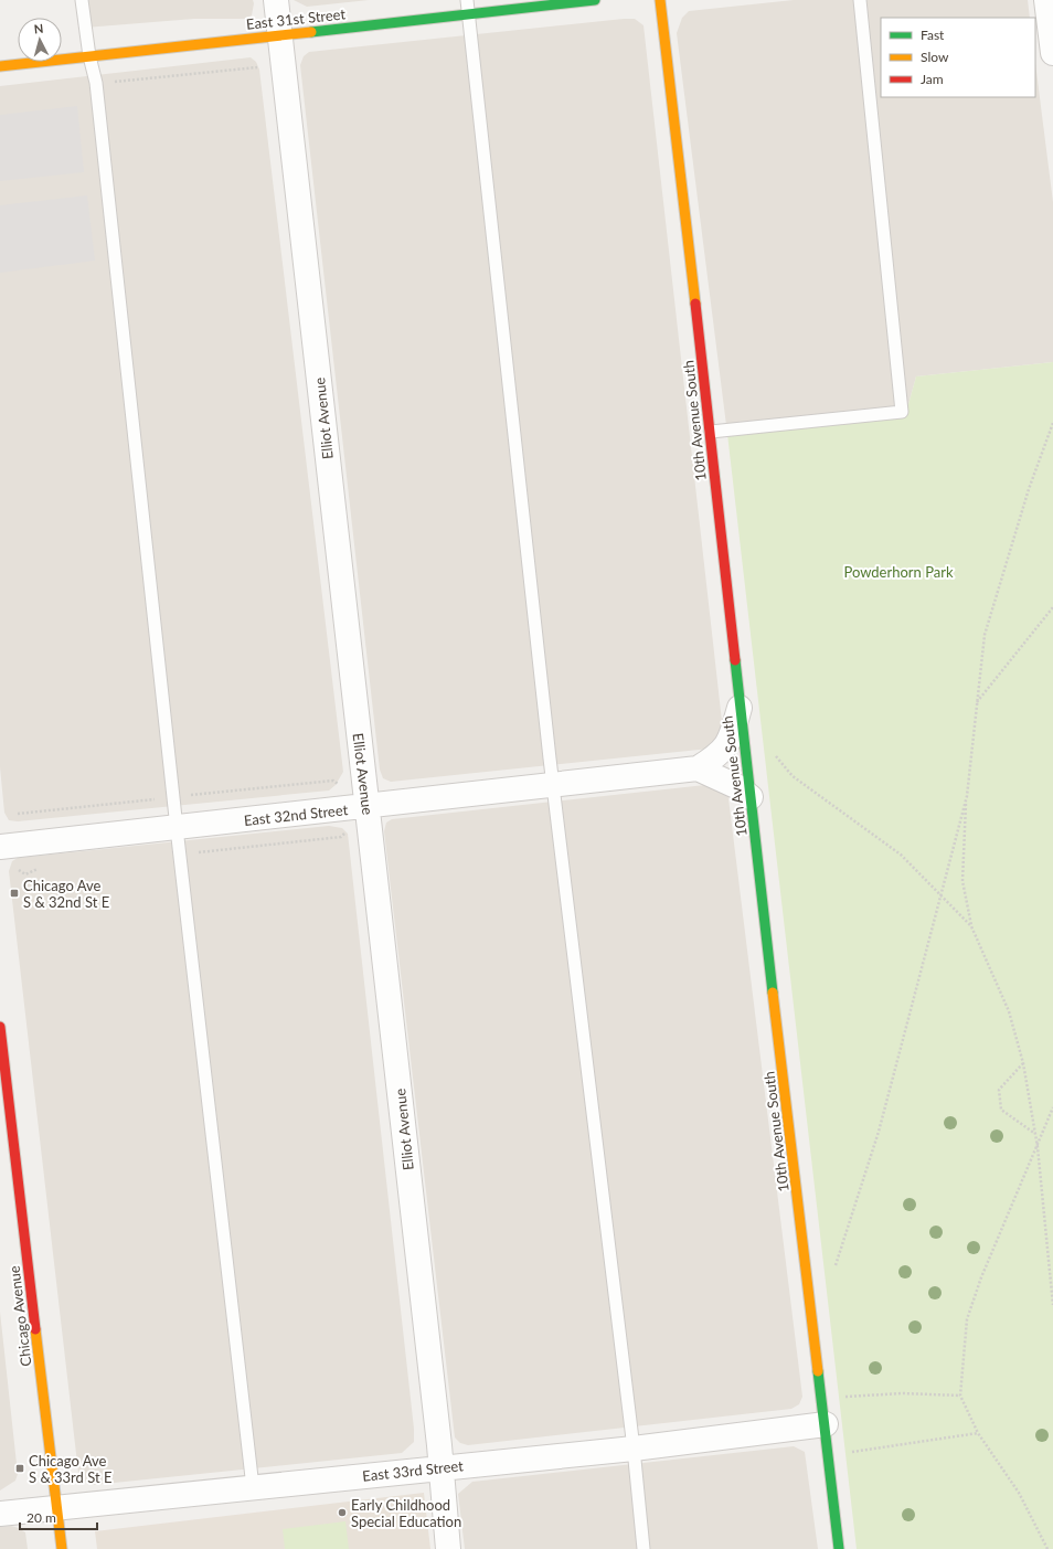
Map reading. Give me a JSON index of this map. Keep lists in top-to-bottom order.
{
  "streets": {
    "street": [
      "East 31st Street",
      "Elliot Avenue",
      "10th Avenue South",
      "East 32nd Street",
      "Chicago Avenue",
      "East 33rd Street"
    ]
  },
  "crossings": [
    ["East 31st Street", "Elliot Avenue"],
    ["Elliot Avenue", "East 32nd Street"],
    ["Elliot Avenue", "East 33rd Street"],
    ["10th Avenue South", "East 32nd Street"],
    ["10th Avenue South", "East 33rd Street"],
    ["Chicago Avenue", "East 33rd Street"]
  ],
  "parks": ["Powderhorn Park"],
  "places": {
    "transit": ["Chicago Ave S & 32nd St E", "Chicago Ave S & 33rd St E"],
    "other": ["Early Childhood Special Education"]
  },
  "legend": ["Fast", "Slow", "Jam"],
  "scale_bar": "20 m",
  "north": "top"
}
